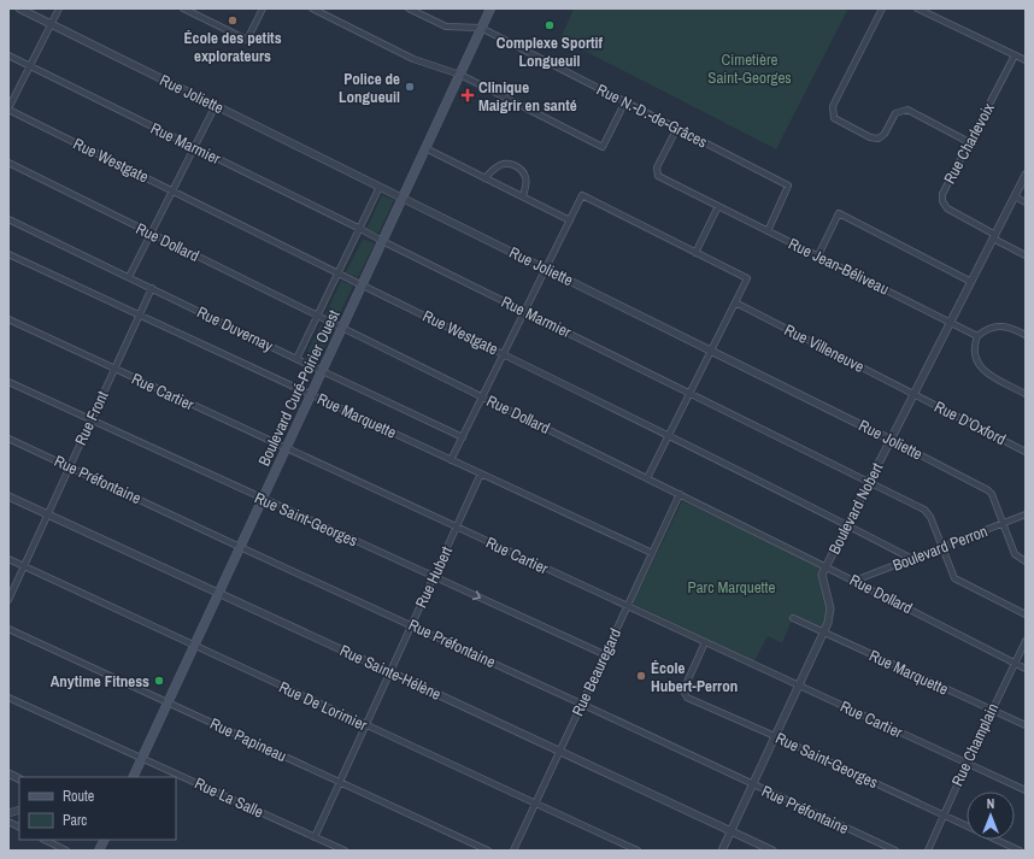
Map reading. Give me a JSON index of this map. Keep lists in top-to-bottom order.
{
  "streets": {
    "main road": ["Boulevard Curé-Poirier Ouest"],
    "street": [
      "Rue Joliette",
      "Rue N.-D.-de-Grâces",
      "Rue Marmier",
      "Rue Charlevoix",
      "Rue Westgate",
      "Rue Dollard",
      "Rue Jean-Béliveau",
      "Rue Duvernay",
      "Rue Villeneuve",
      "Rue Cartier",
      "Rue Marquette",
      "Rue Front",
      "Rue D'Oxford",
      "Rue Préfontaine",
      "Boulevard Nobert",
      "Rue Saint-Georges",
      "Boulevard Perron",
      "Rue Hubert",
      "Rue Sainte-Hélène",
      "Rue Beauregard",
      "Rue De Lorimier",
      "Rue Papineau",
      "Rue Champlain",
      "Rue La Salle"
    ]
  },
  "crossings": [
    ["Rue Joliette", "Boulevard Curé-Poirier Ouest"],
    ["Rue Joliette", "Boulevard Nobert"],
    ["Rue Joliette", "Boulevard Perron"],
    ["Rue N.-D.-de-Grâces", "Rue Jean-Béliveau"],
    ["Rue N.-D.-de-Grâces", "Boulevard Curé-Poirier Ouest"],
    ["Rue Marmier", "Boulevard Curé-Poirier Ouest"],
    ["Rue Marmier", "Boulevard Nobert"],
    ["Rue Marmier", "Boulevard Perron"],
    ["Rue Charlevoix", "Boulevard Nobert"],
    ["Rue Westgate", "Boulevard Curé-Poirier Ouest"],
    ["Rue Westgate", "Boulevard Nobert"],
    ["Rue Westgate", "Boulevard Perron"],
    ["Rue Dollard", "Boulevard Curé-Poirier Ouest"],
    ["Rue Dollard", "Boulevard Nobert"],
    ["Rue Dollard", "Boulevard Perron"],
    ["Rue Dollard", "Rue Beauregard"],
    ["Rue Dollard", "Rue Champlain"],
    ["Rue Jean-Béliveau", "Boulevard Nobert"],
    ["Rue Duvernay", "Boulevard Curé-Poirier Ouest"],
    ["Rue Duvernay", "Rue Front"],
    ["Rue Villeneuve", "Rue D'Oxford"],
    ["Rue Villeneuve", "Boulevard Nobert"],
    ["Boulevard Curé-Poirier Ouest", "Rue Cartier"],
    ["Boulevard Curé-Poirier Ouest", "Rue Marquette"],
    ["Boulevard Curé-Poirier Ouest", "Rue Préfontaine"],
    ["Boulevard Curé-Poirier Ouest", "Rue Saint-Georges"],
    ["Boulevard Curé-Poirier Ouest", "Rue Sainte-Hélène"],
    ["Boulevard Curé-Poirier Ouest", "Rue De Lorimier"],
    ["Boulevard Curé-Poirier Ouest", "Rue Papineau"],
    ["Boulevard Curé-Poirier Ouest", "Rue La Salle"],
    ["Rue Cartier", "Rue Front"],
    ["Rue Cartier", "Boulevard Nobert"],
    ["Rue Cartier", "Rue Saint-Georges"],
    ["Rue Cartier", "Rue Hubert"],
    ["Rue Cartier", "Rue Beauregard"],
    ["Rue Cartier", "Rue Champlain"],
    ["Rue Marquette", "Rue Front"],
    ["Rue Marquette", "Boulevard Nobert"],
    ["Rue Marquette", "Rue Hubert"],
    ["Rue Marquette", "Rue Beauregard"],
    ["Rue Marquette", "Rue Champlain"],
    ["Rue Front", "Rue Préfontaine"],
    ["Rue Front", "Rue Saint-Georges"],
    ["Rue Front", "Rue Sainte-Hélène"],
    ["Rue Front", "Rue De Lorimier"],
    ["Rue D'Oxford", "Boulevard Nobert"],
    ["Rue Préfontaine", "Boulevard Nobert"],
    ["Rue Préfontaine", "Rue Hubert"],
    ["Rue Préfontaine", "Rue Beauregard"],
    ["Boulevard Nobert", "Rue Saint-Georges"],
    ["Boulevard Nobert", "Rue Sainte-Hélène"],
    ["Rue Saint-Georges", "Rue Hubert"],
    ["Rue Saint-Georges", "Rue Beauregard"],
    ["Rue Saint-Georges", "Rue Champlain"],
    ["Rue Hubert", "Rue Sainte-Hélène"],
    ["Rue Hubert", "Rue De Lorimier"],
    ["Rue Hubert", "Rue Papineau"],
    ["Rue Hubert", "Rue La Salle"],
    ["Rue Sainte-Hélène", "Rue Beauregard"],
    ["Rue Beauregard", "Rue De Lorimier"]
  ],
  "parks": ["Cimetière Saint-Georges", "Parc Marquette"],
  "places": {
    "other": [
      "École des petits explorateurs",
      "Complexe Sportif Longueuil",
      "Police de Longueuil",
      "École Hubert-Perron",
      "Anytime Fitness"
    ],
    "health": ["Clinique Maigrir en santé"]
  },
  "legend": ["Route", "Parc"],
  "north": "top"
}
